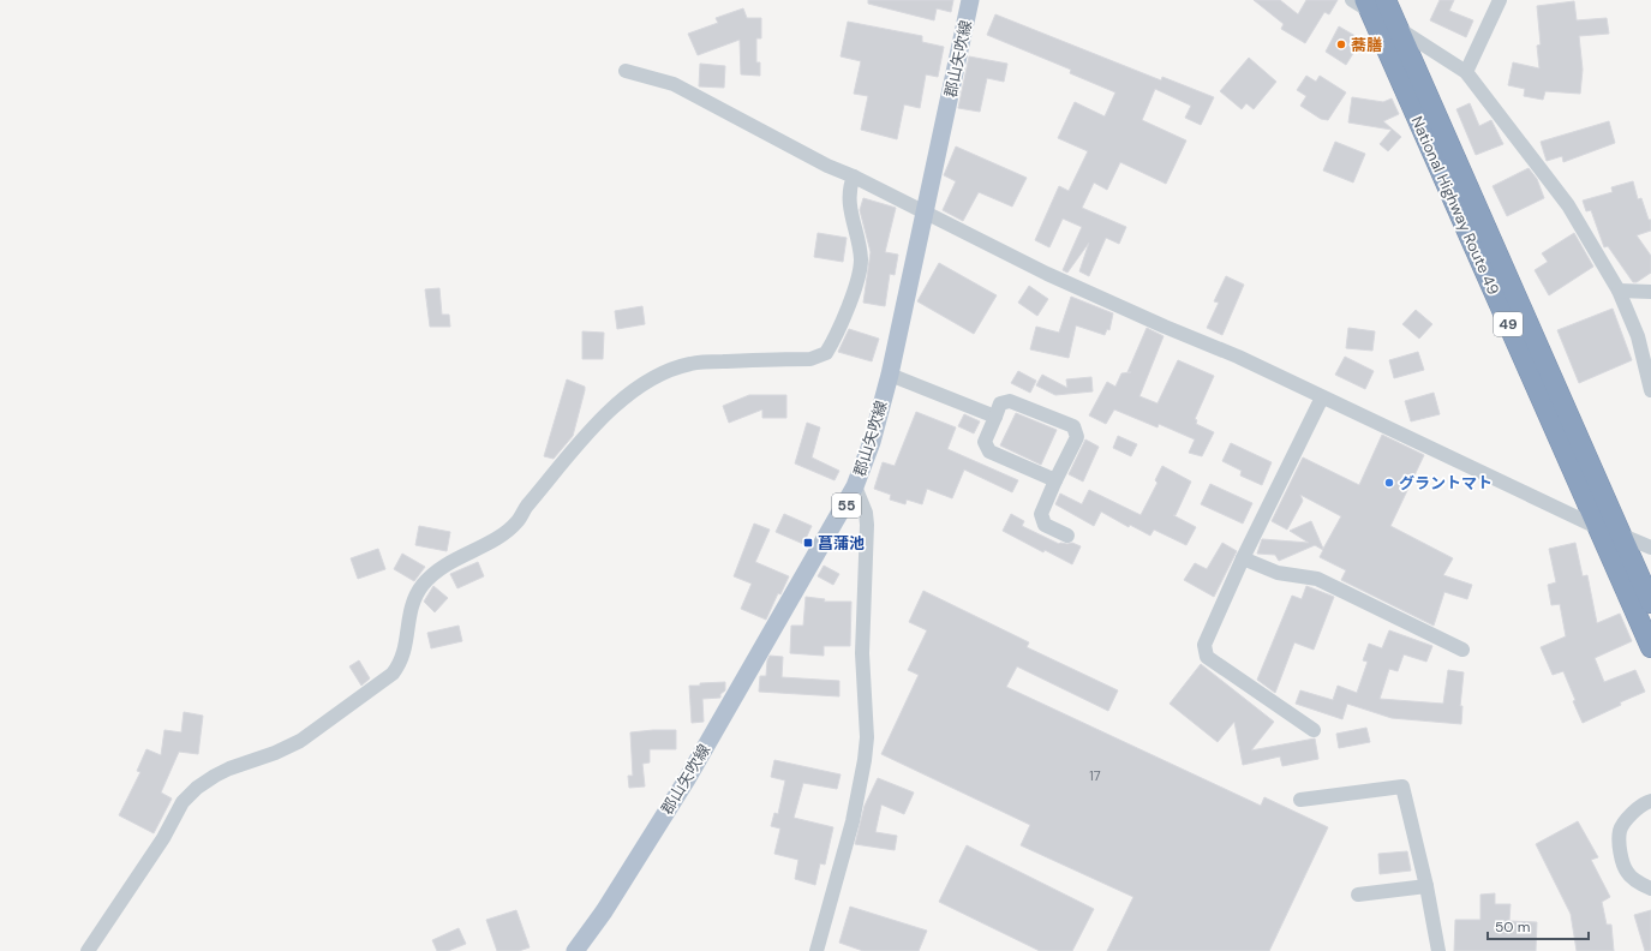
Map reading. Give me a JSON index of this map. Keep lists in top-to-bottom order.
{
  "streets": {
    "highway": ["National Highway Route 49", "49"],
    "main road": ["郡山矢吹線", "55"]
  },
  "places": {
    "other": ["蕎膳", "グラントマト"],
    "transit": ["菖蒲池"]
  },
  "house_numbers": ["17"],
  "scale_bar": "50 m"
}
